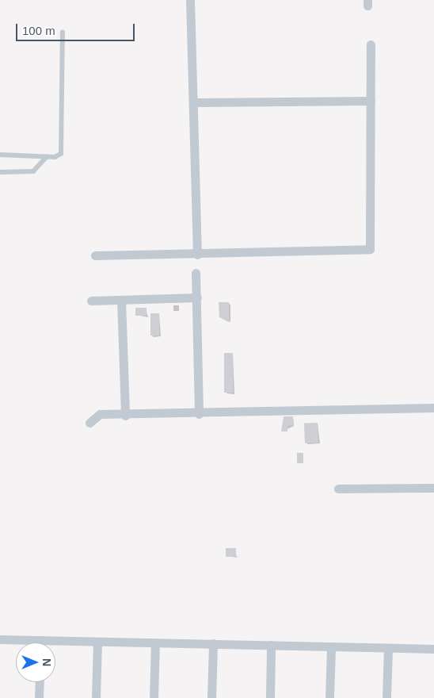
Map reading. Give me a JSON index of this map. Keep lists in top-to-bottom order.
{
  "scale_bar": "100 m",
  "north": "right"
}
